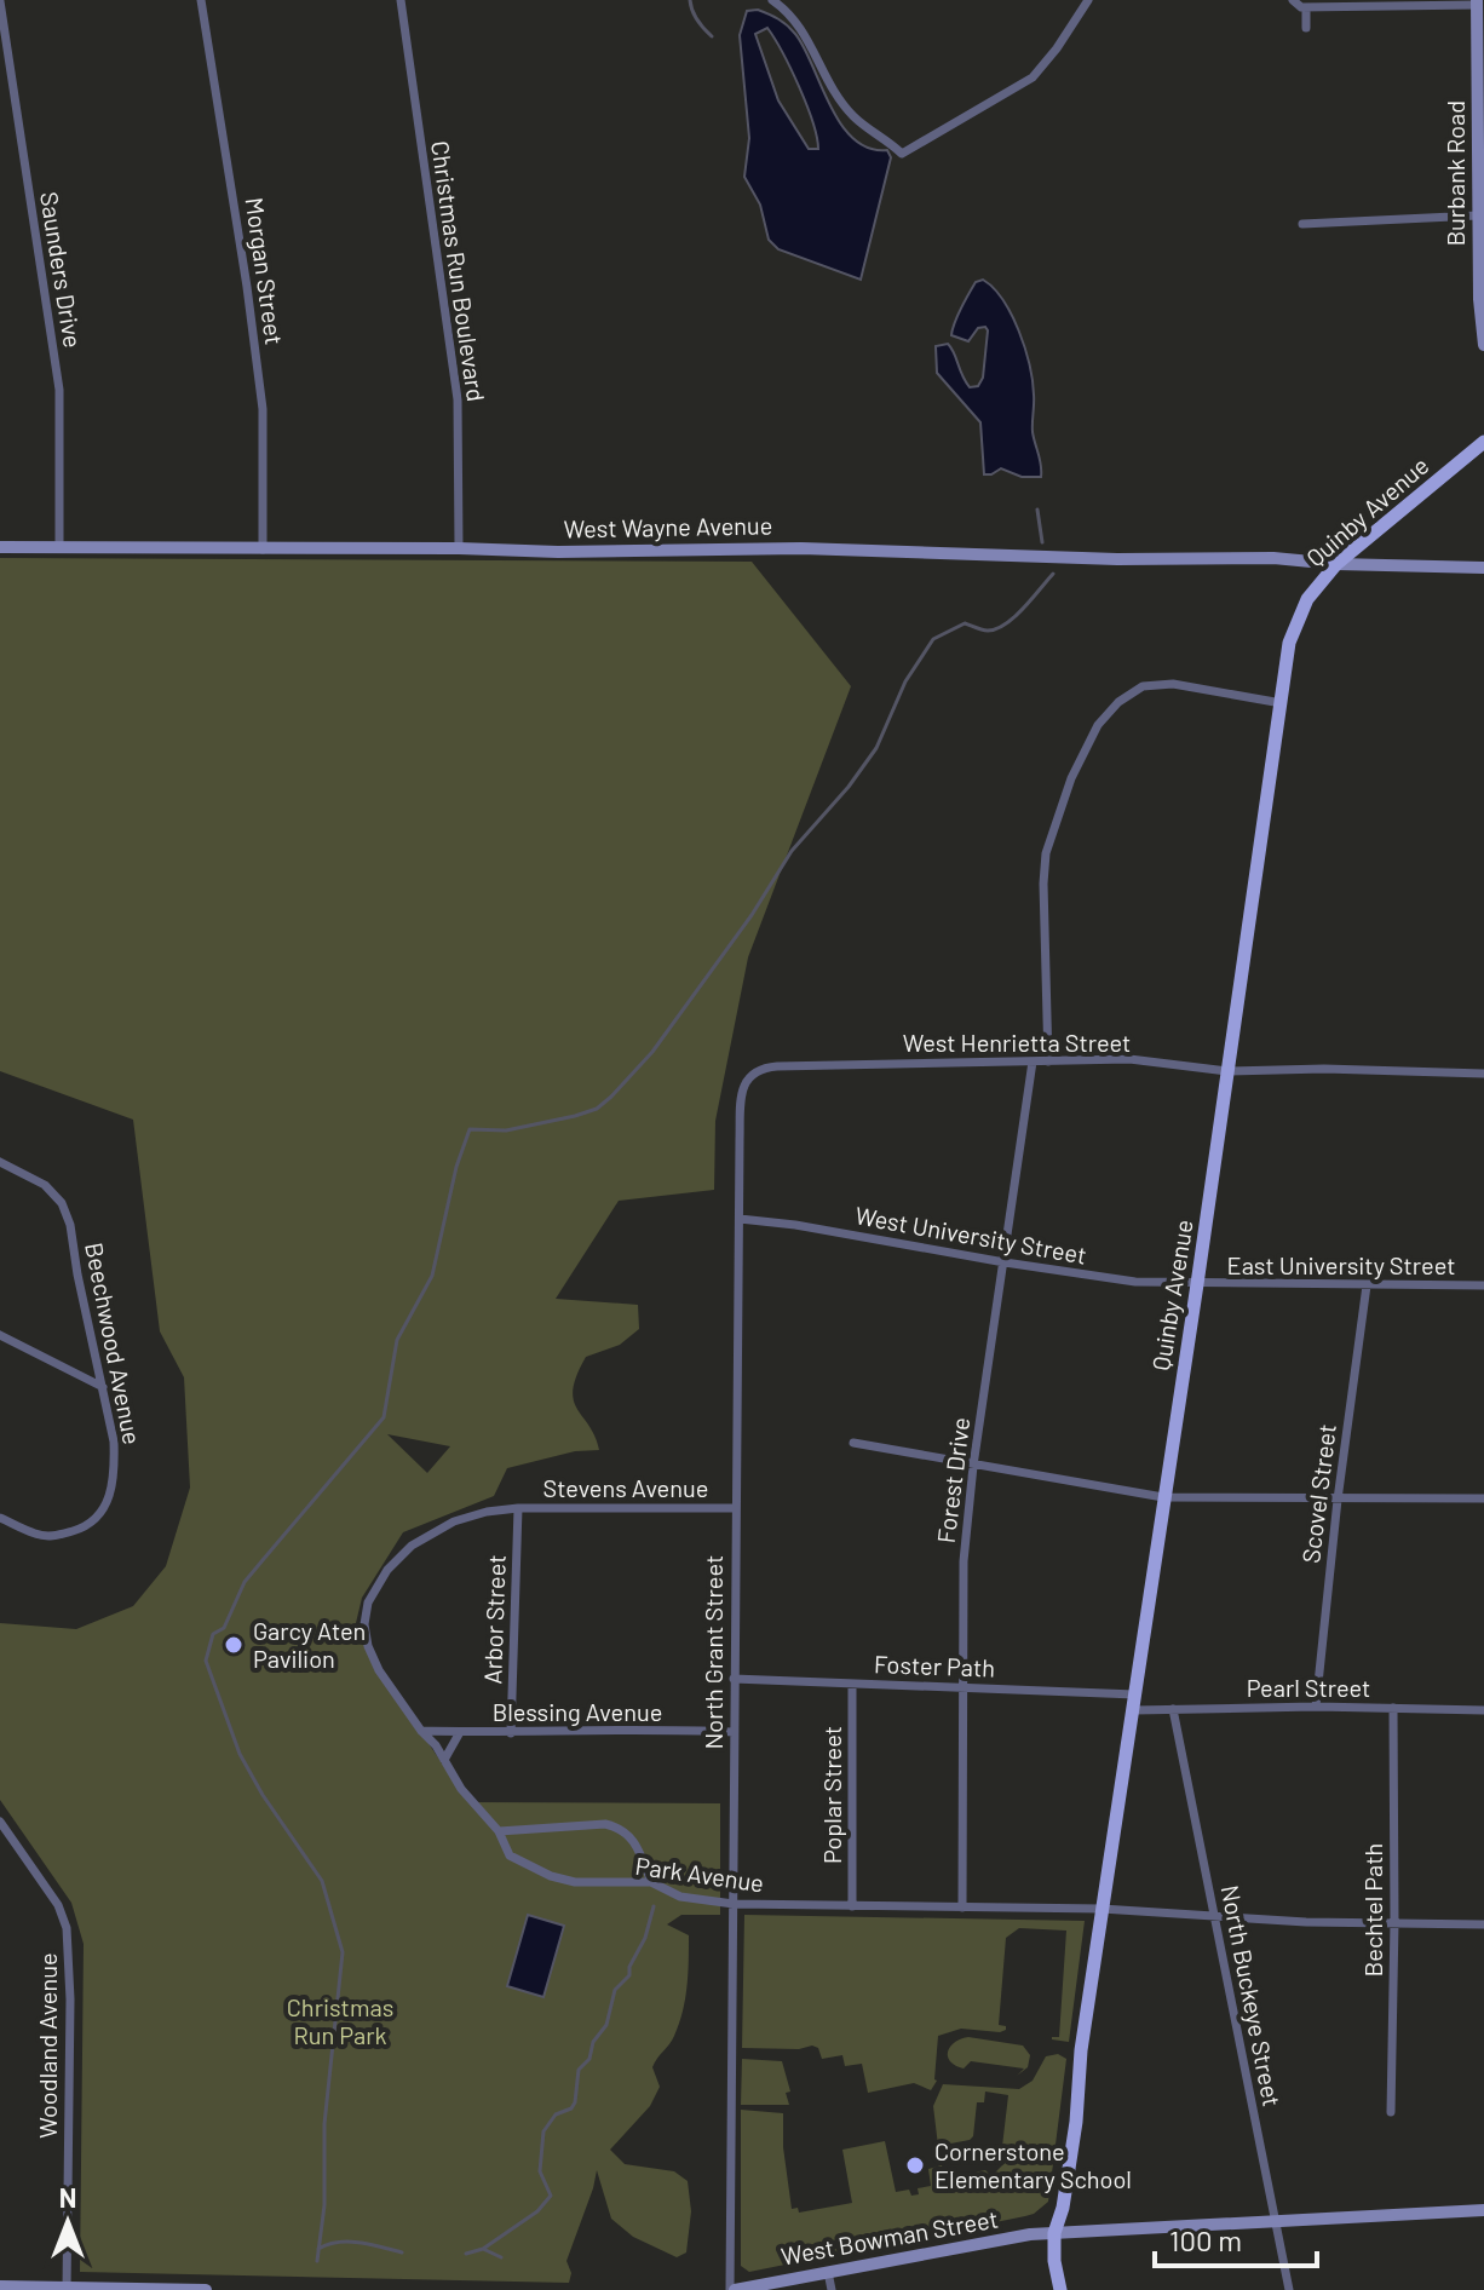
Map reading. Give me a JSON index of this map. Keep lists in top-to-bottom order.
{
  "streets": {
    "main road": ["Quinby Avenue"],
    "street": [
      "Burbank Road",
      "Saunders Drive",
      "Morgan Street",
      "Christmas Run Boulevard",
      "West Wayne Avenue",
      "West Henrietta Street",
      "West University Street",
      "East University Street",
      "Beechwood Avenue",
      "Forest Drive",
      "Stevens Avenue",
      "Scovel Street",
      "Arbor Street",
      "North Grant Street",
      "Foster Path",
      "Pearl Street",
      "Blessing Avenue",
      "Poplar Street",
      "Park Avenue",
      "Bechtel Path",
      "North Buckeye Street",
      "Woodland Avenue",
      "West Bowman Street"
    ]
  },
  "crossings": [
    ["Saunders Drive", "West Wayne Avenue"],
    ["Morgan Street", "West Wayne Avenue"],
    ["Christmas Run Boulevard", "West Wayne Avenue"],
    ["Quinby Avenue", "West Wayne Avenue"],
    ["Quinby Avenue", "West Henrietta Street"],
    ["Quinby Avenue", "West University Street"],
    ["Quinby Avenue", "East University Street"],
    ["Quinby Avenue", "Foster Path"],
    ["Quinby Avenue", "Pearl Street"],
    ["Quinby Avenue", "Park Avenue"],
    ["Quinby Avenue", "West Bowman Street"],
    ["West Henrietta Street", "Forest Drive"],
    ["West Henrietta Street", "North Grant Street"],
    ["West University Street", "East University Street"],
    ["West University Street", "Forest Drive"],
    ["West University Street", "North Grant Street"],
    ["East University Street", "Scovel Street"],
    ["Forest Drive", "Foster Path"],
    ["Forest Drive", "Park Avenue"],
    ["Stevens Avenue", "Arbor Street"],
    ["Stevens Avenue", "North Grant Street"],
    ["Stevens Avenue", "Blessing Avenue"],
    ["Stevens Avenue", "Park Avenue"],
    ["Scovel Street", "Pearl Street"],
    ["Arbor Street", "Blessing Avenue"],
    ["North Grant Street", "Foster Path"],
    ["North Grant Street", "Blessing Avenue"],
    ["North Grant Street", "Park Avenue"],
    ["North Grant Street", "West Bowman Street"],
    ["Foster Path", "Pearl Street"],
    ["Foster Path", "Poplar Street"],
    ["Pearl Street", "Bechtel Path"],
    ["Pearl Street", "North Buckeye Street"],
    ["Blessing Avenue", "Park Avenue"],
    ["Poplar Street", "Park Avenue"],
    ["Park Avenue", "Bechtel Path"],
    ["Park Avenue", "North Buckeye Street"],
    ["North Buckeye Street", "West Bowman Street"]
  ],
  "parks": ["Christmas Run Park"],
  "places": ["Garcy Aten Pavilion", "Cornerstone Elementary School"],
  "scale_bar": "100 m",
  "north": "top"
}
